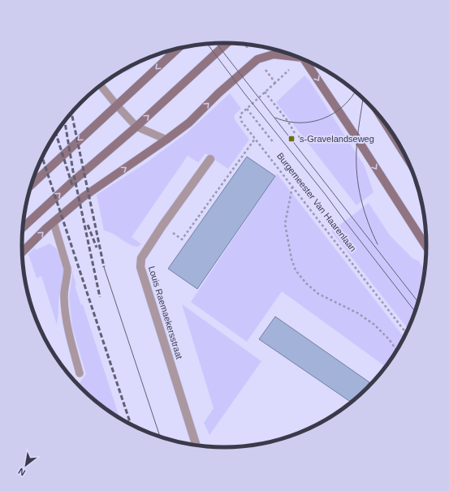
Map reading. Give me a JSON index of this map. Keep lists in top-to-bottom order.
{
  "streets": {
    "street": ["Louis Raemaekersstraat"],
    "path": ["Burgemeester Van Haarenlaan"]
  },
  "places": {
    "transit": ["'s-Gravelandseweg"]
  },
  "north": "bottom left"
}
